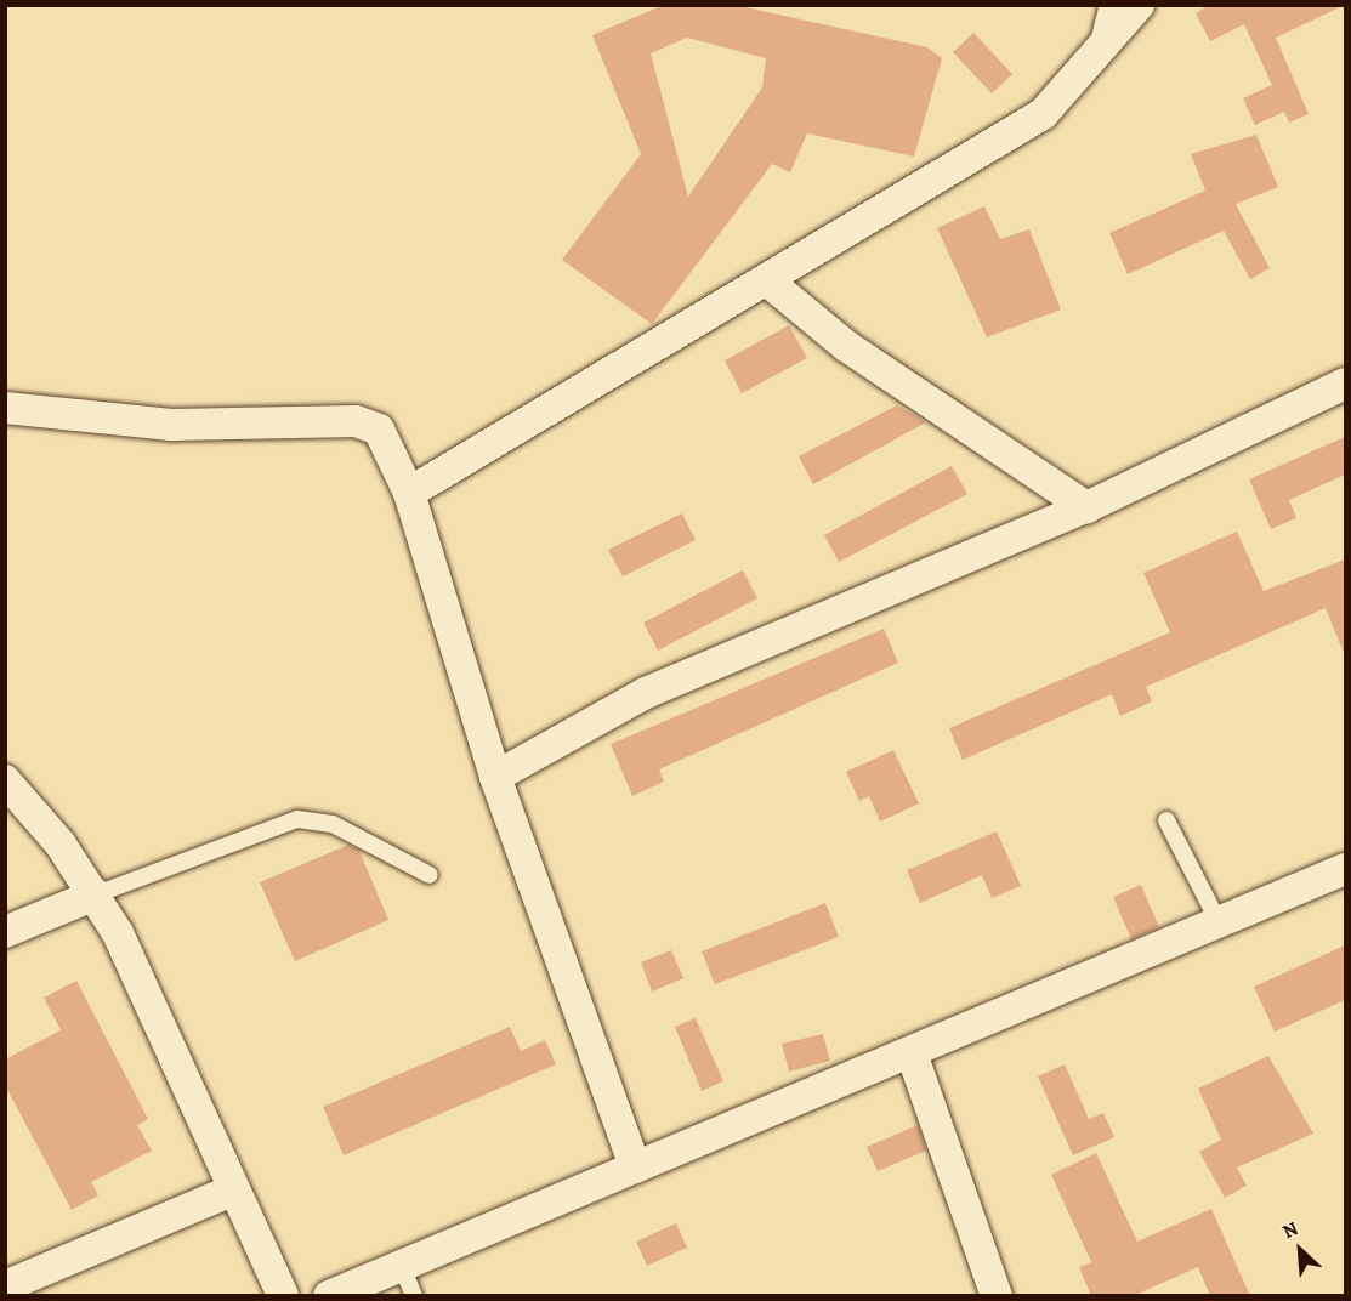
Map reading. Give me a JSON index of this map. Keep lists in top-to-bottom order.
{
  "north": "top left"
}
